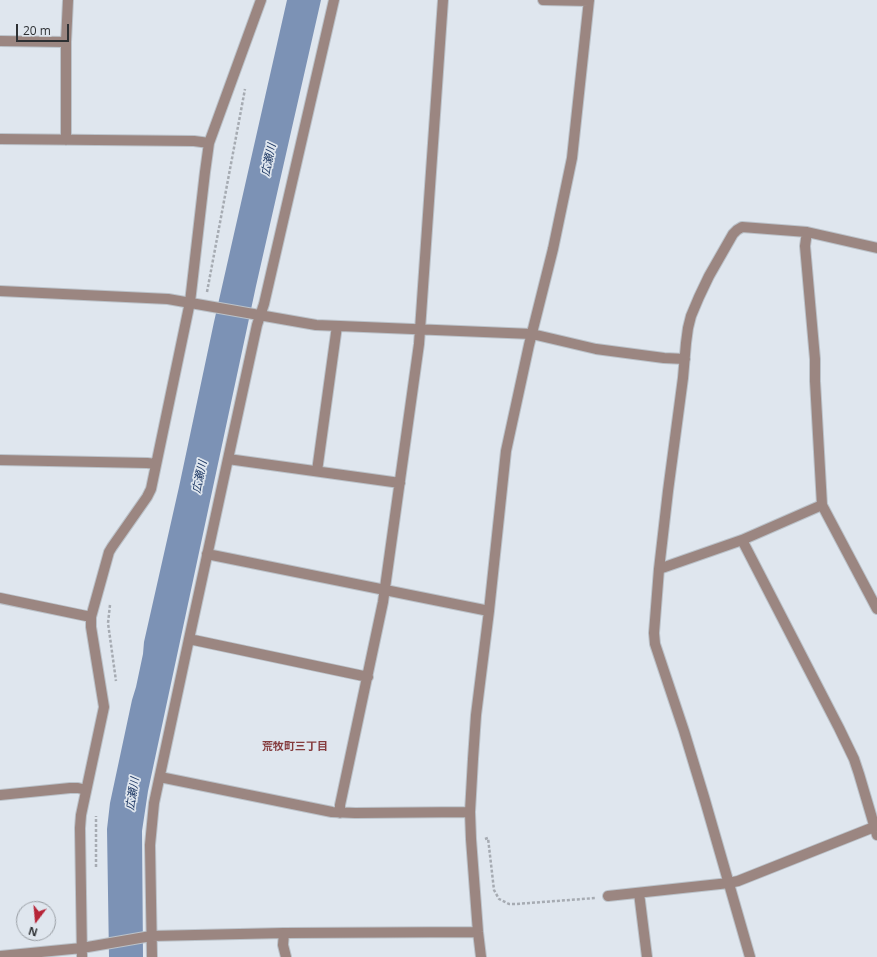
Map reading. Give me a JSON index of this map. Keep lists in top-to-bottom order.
{
  "districts": ["荒牧町三丁目"],
  "water": ["広瀬川"],
  "scale_bar": "20 m",
  "north": "bottom"
}
